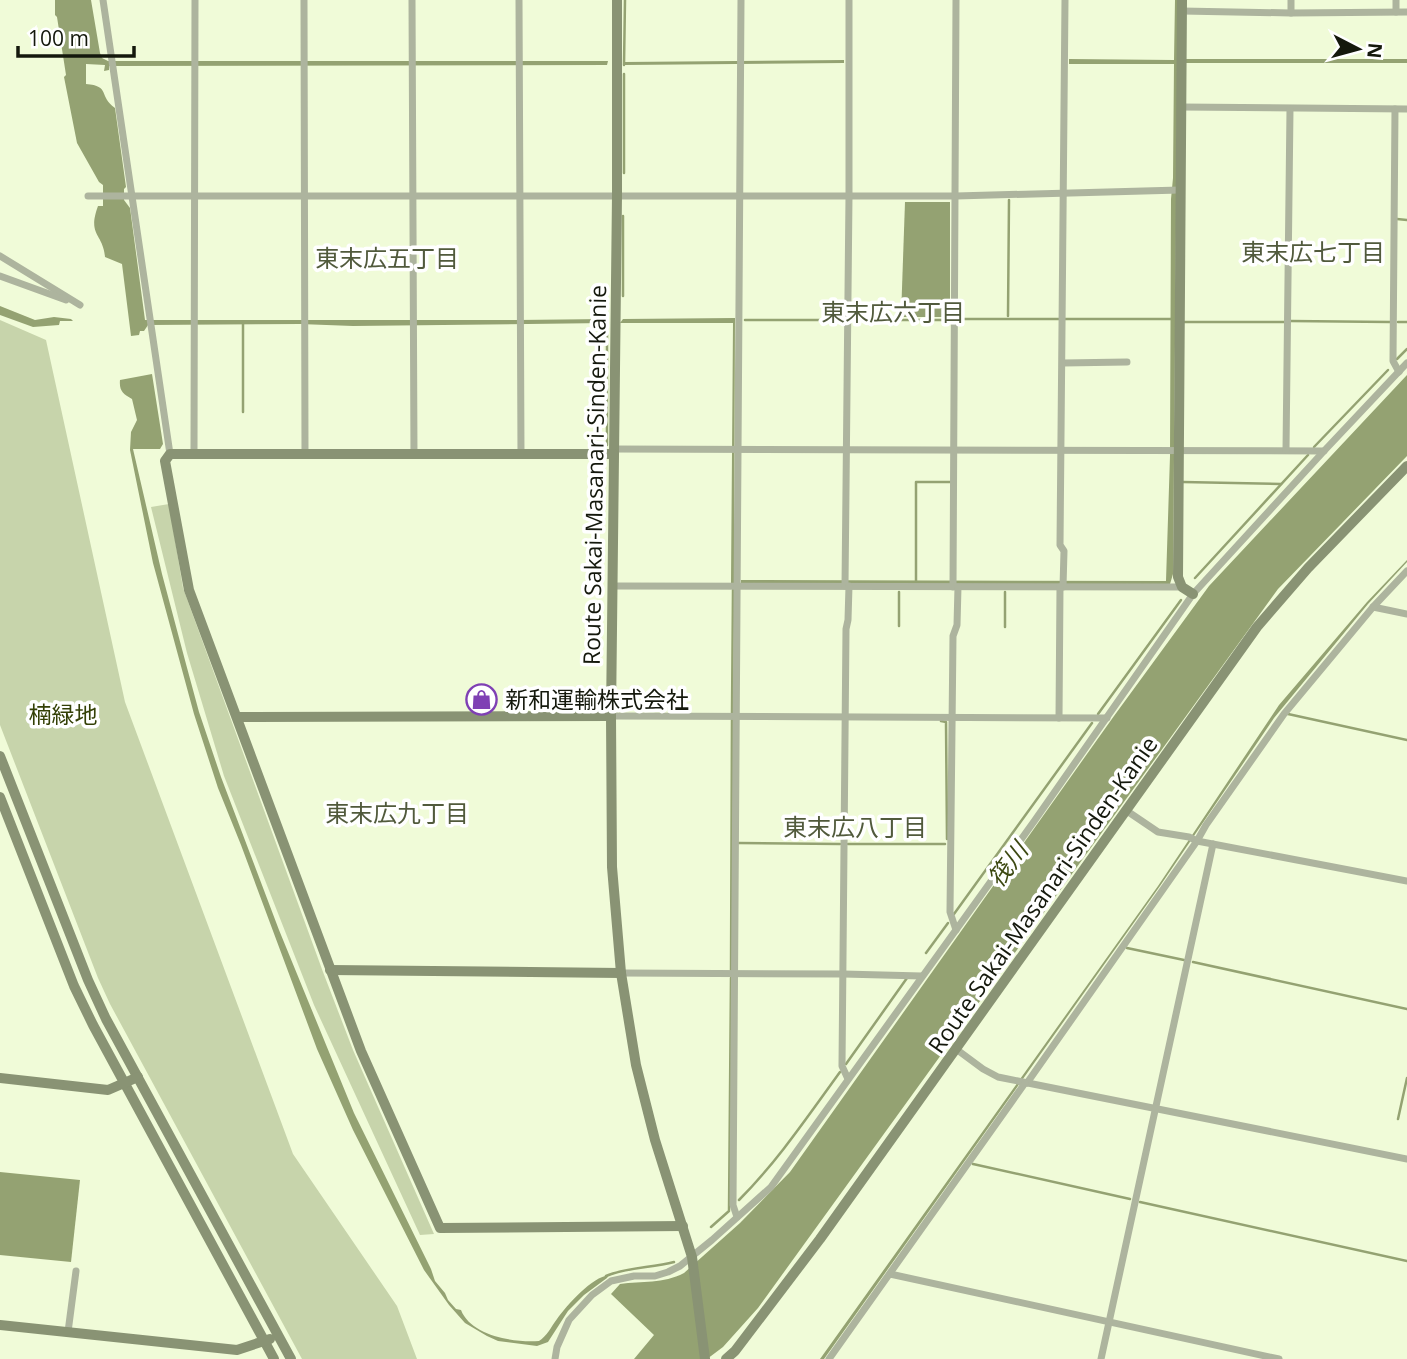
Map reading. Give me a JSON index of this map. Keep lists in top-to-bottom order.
{
  "streets": {
    "street": ["Route Sakai-Masanari-Sinden-Kanie"]
  },
  "districts": [
    "東末広七丁目",
    "東末広五丁目",
    "東末広六丁目",
    "東末広九丁目",
    "東末広八丁目"
  ],
  "water": ["筏川"],
  "parks": ["楠緑地"],
  "places": {
    "shop": ["新和運輸株式会社"]
  },
  "scale_bar": "100 m",
  "north": "right"
}
